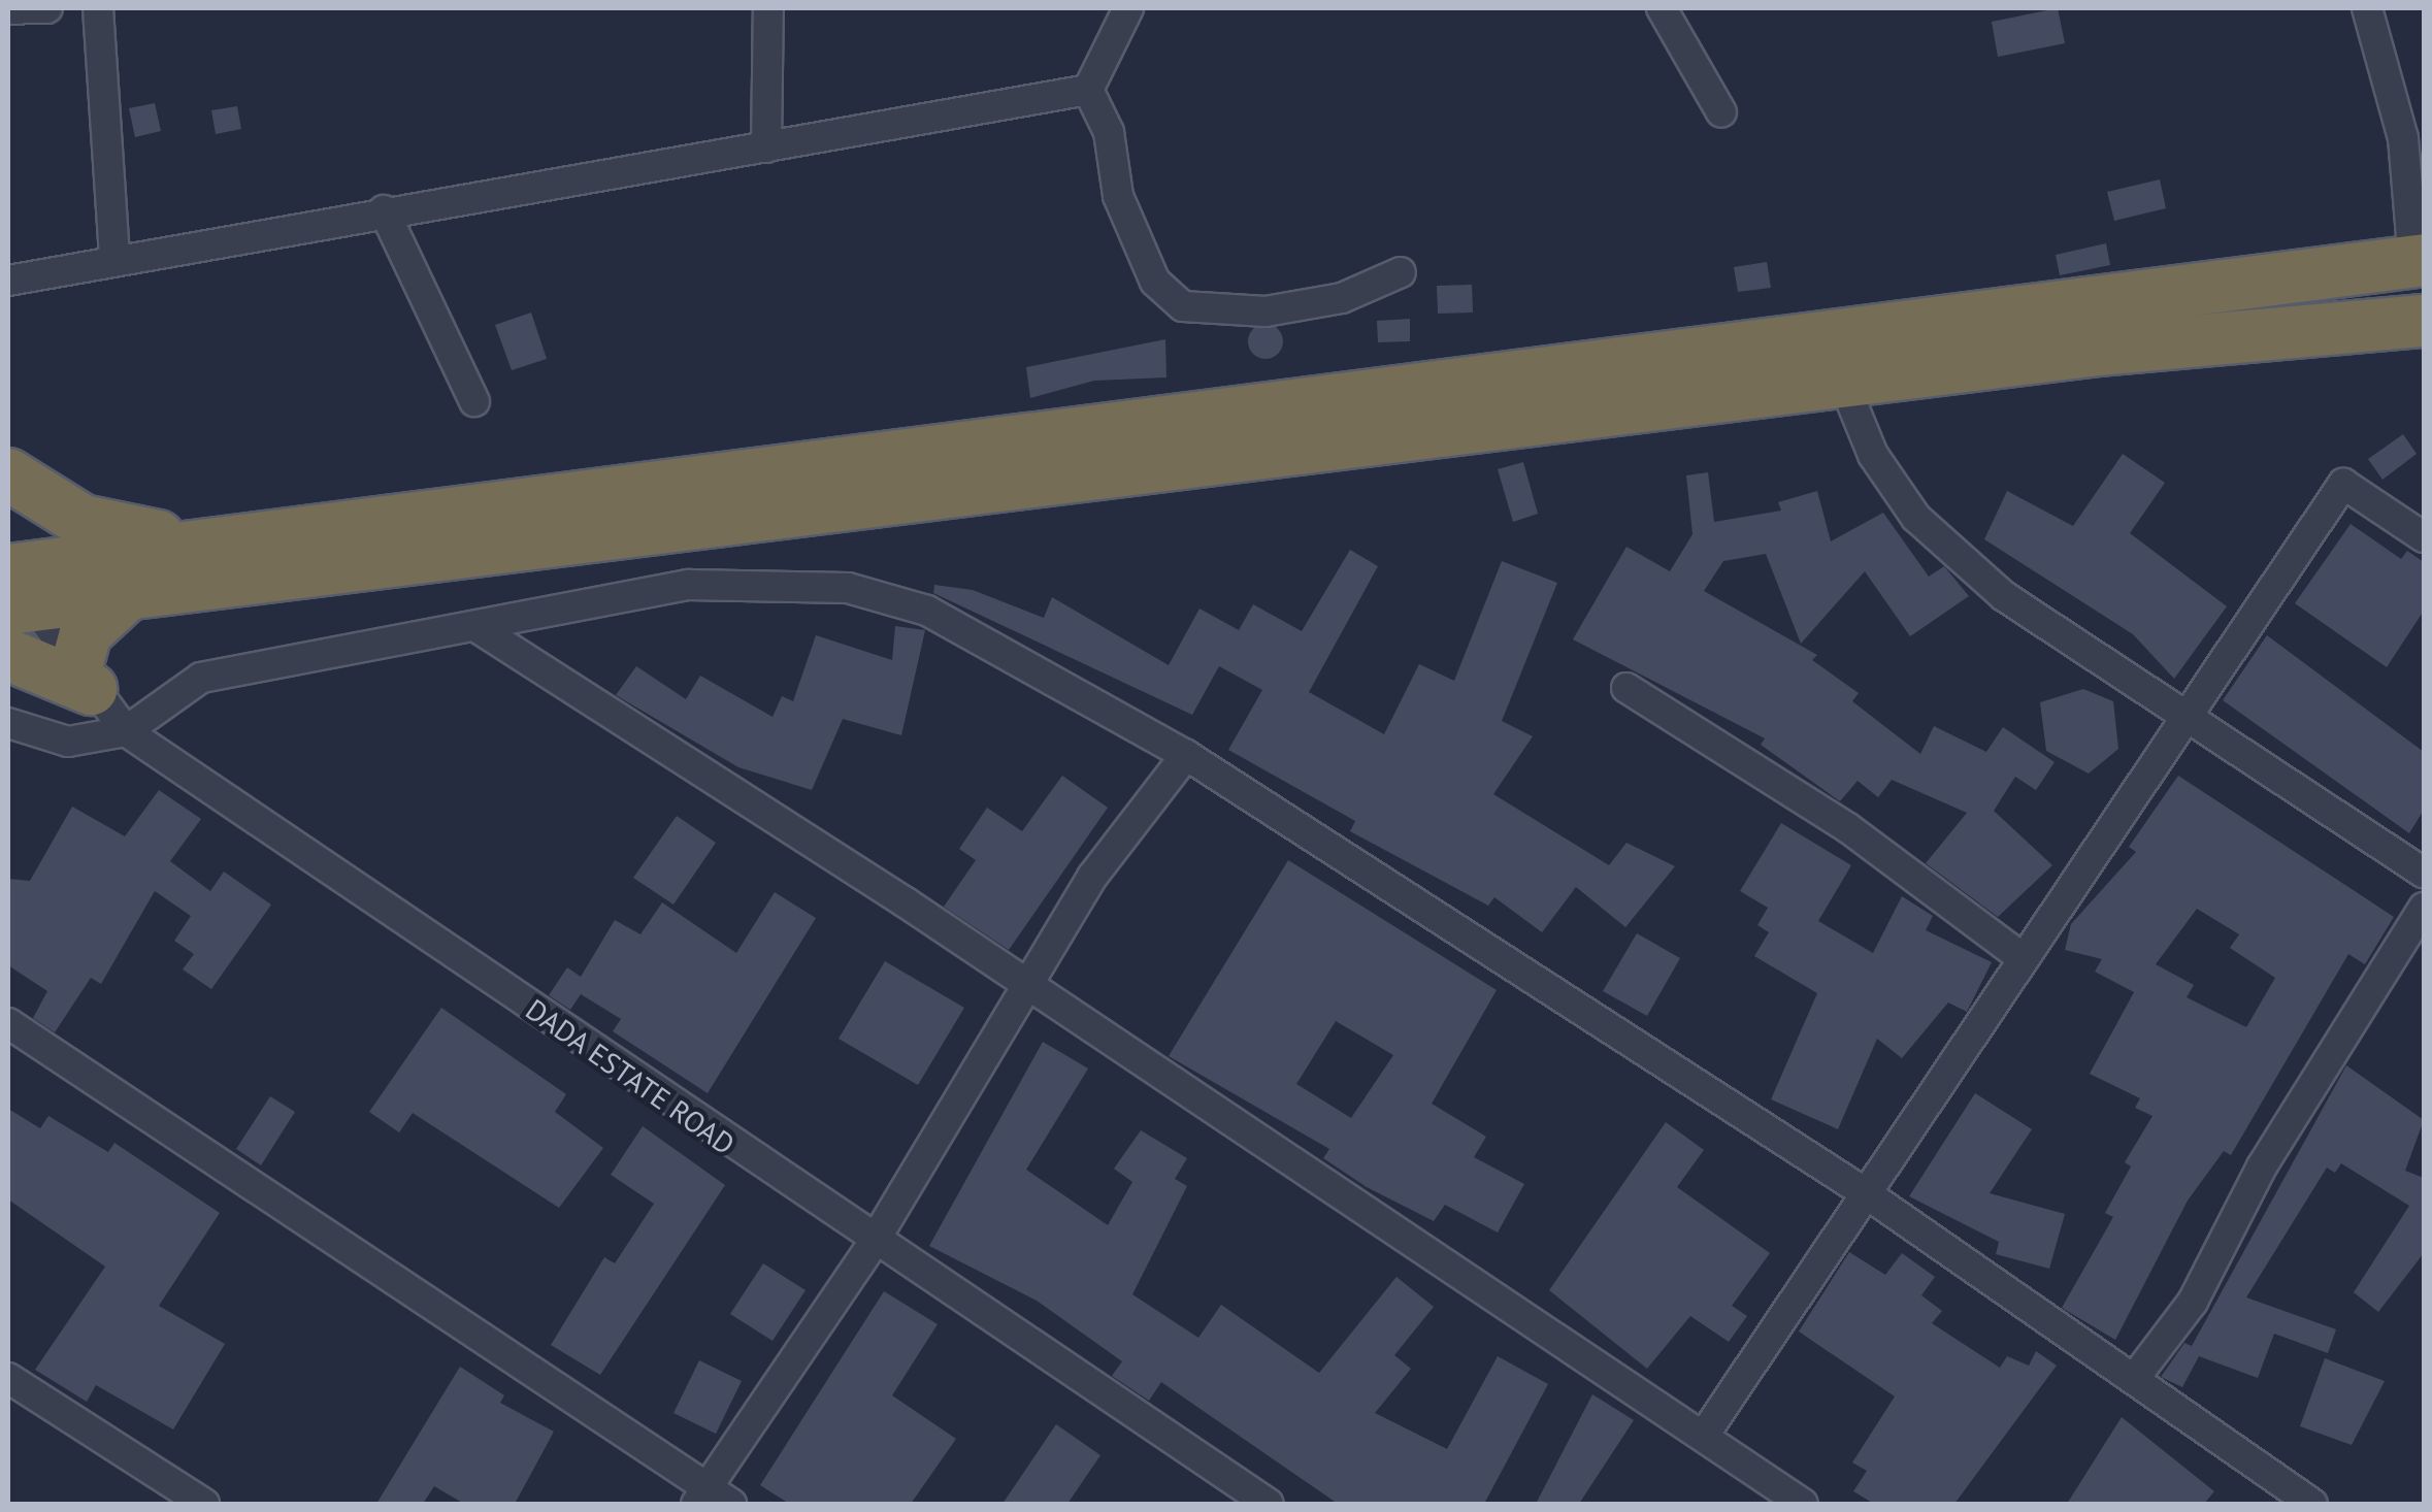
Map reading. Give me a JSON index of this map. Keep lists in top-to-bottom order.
{
  "streets": {
    "street": ["DADA ESTATE ROAD"]
  }
}
